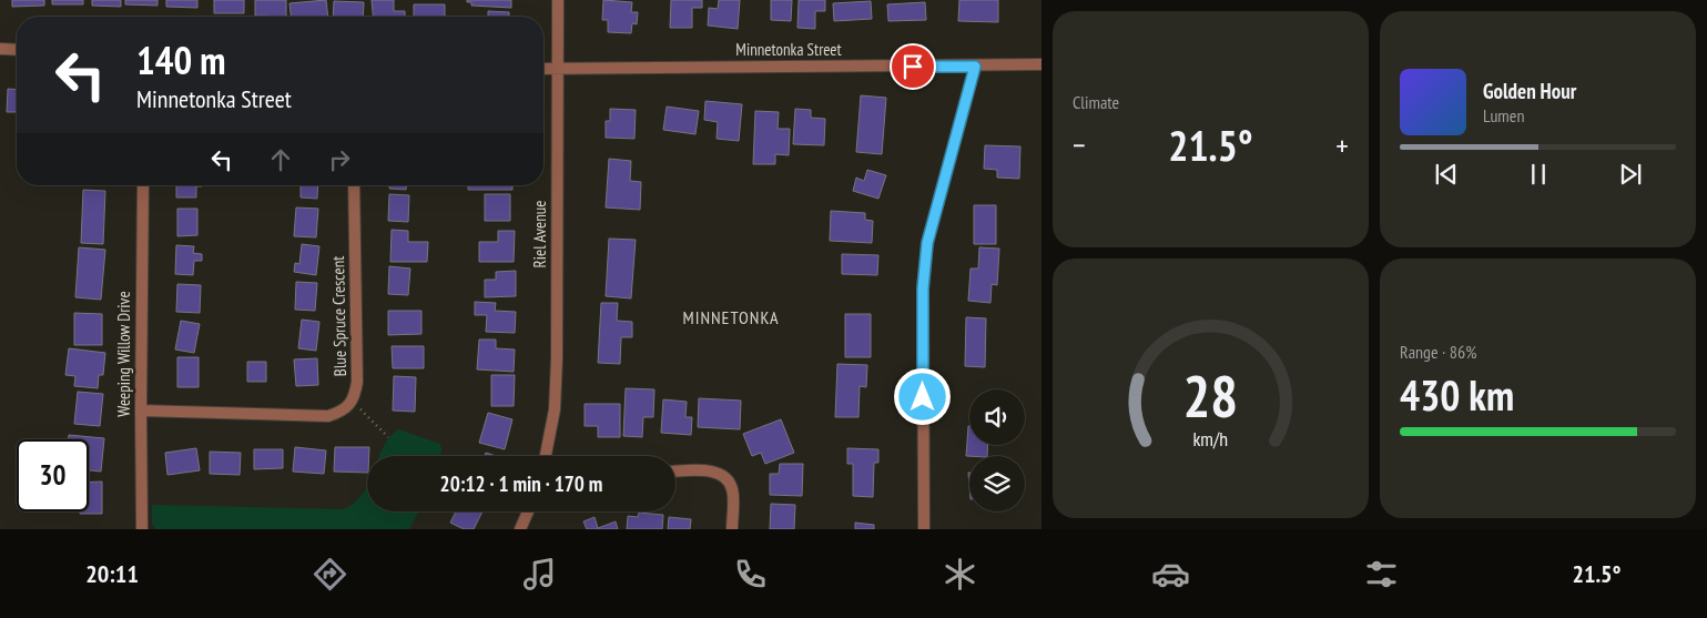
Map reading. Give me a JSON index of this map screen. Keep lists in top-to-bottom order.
{
  "streets": {
    "street": [
      "Minnetonka Street",
      "Riel Avenue",
      "Blue Spruce Crescent",
      "Weeping Willow Drive"
    ]
  },
  "crossings": [
    ["Minnetonka Street", "Riel Avenue"]
  ],
  "districts": ["MINNETONKA"],
  "page": {
    "tile": [
      "Climate",
      ["Range · 86%", "430 km"]
    ],
    "turn": ["140 m", "Minnetonka Street"],
    "song": ["Golden Hour", "Lumen"],
    "heat": ["−", "21.5°", "+"],
    "limit": "30",
    "trip": "20:12 · 1 min · 170 m",
    "tabs": ["20:11", "21.5°"],
    "gauge": ["28", "km/h"]
  }
}
